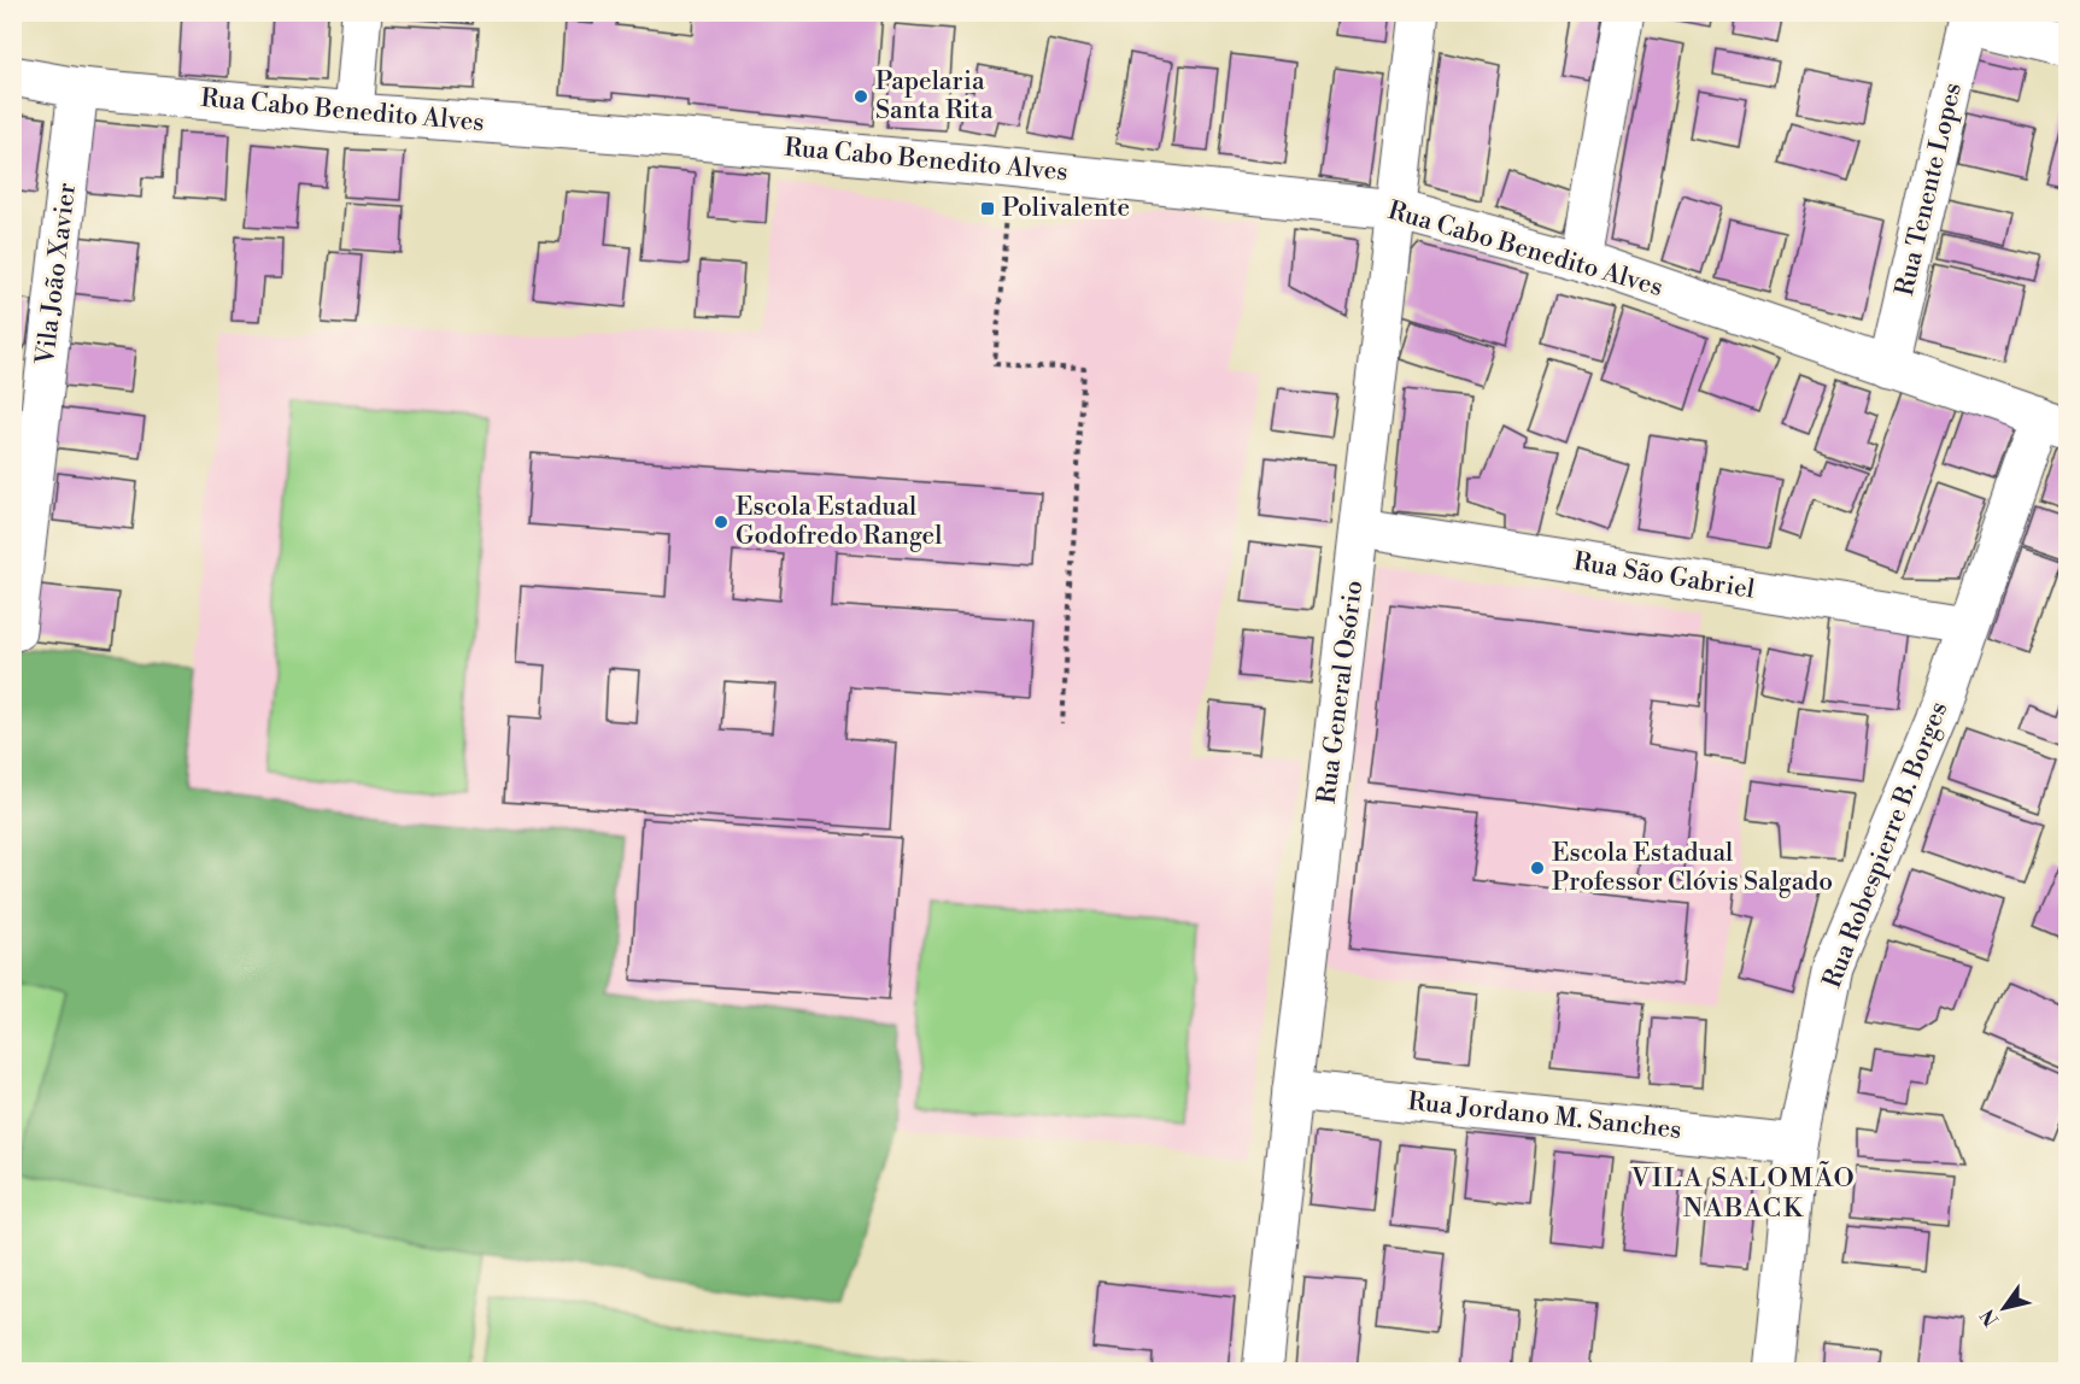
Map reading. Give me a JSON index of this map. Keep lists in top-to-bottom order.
{
  "streets": {
    "street": [
      "Rua Cabo Benedito Alves",
      "Rua Tenente Lopes",
      "Vila João Xavier",
      "Rua São Gabriel",
      "Rua General Osório",
      "Rua Robespierre B. Borges",
      "Rua Jordano M. Sanches"
    ]
  },
  "crossings": [
    ["Rua Cabo Benedito Alves", "Rua Tenente Lopes"],
    ["Rua Cabo Benedito Alves", "Vila João Xavier"],
    ["Rua Cabo Benedito Alves", "Rua General Osório"],
    ["Rua Cabo Benedito Alves", "Rua Robespierre B. Borges"],
    ["Rua São Gabriel", "Rua General Osório"],
    ["Rua São Gabriel", "Rua Robespierre B. Borges"],
    ["Rua General Osório", "Rua Jordano M. Sanches"],
    ["Rua Robespierre B. Borges", "Rua Jordano M. Sanches"]
  ],
  "districts": ["VILA SALOMÃO NABACK"],
  "places": {
    "other": ["Papelaria Santa Rita", "Escola Estadual Godofredo Rangel", "Escola Estadual Professor Clóvis Salgado"],
    "transit": ["Polivalente"]
  },
  "north": "bottom left"
}
